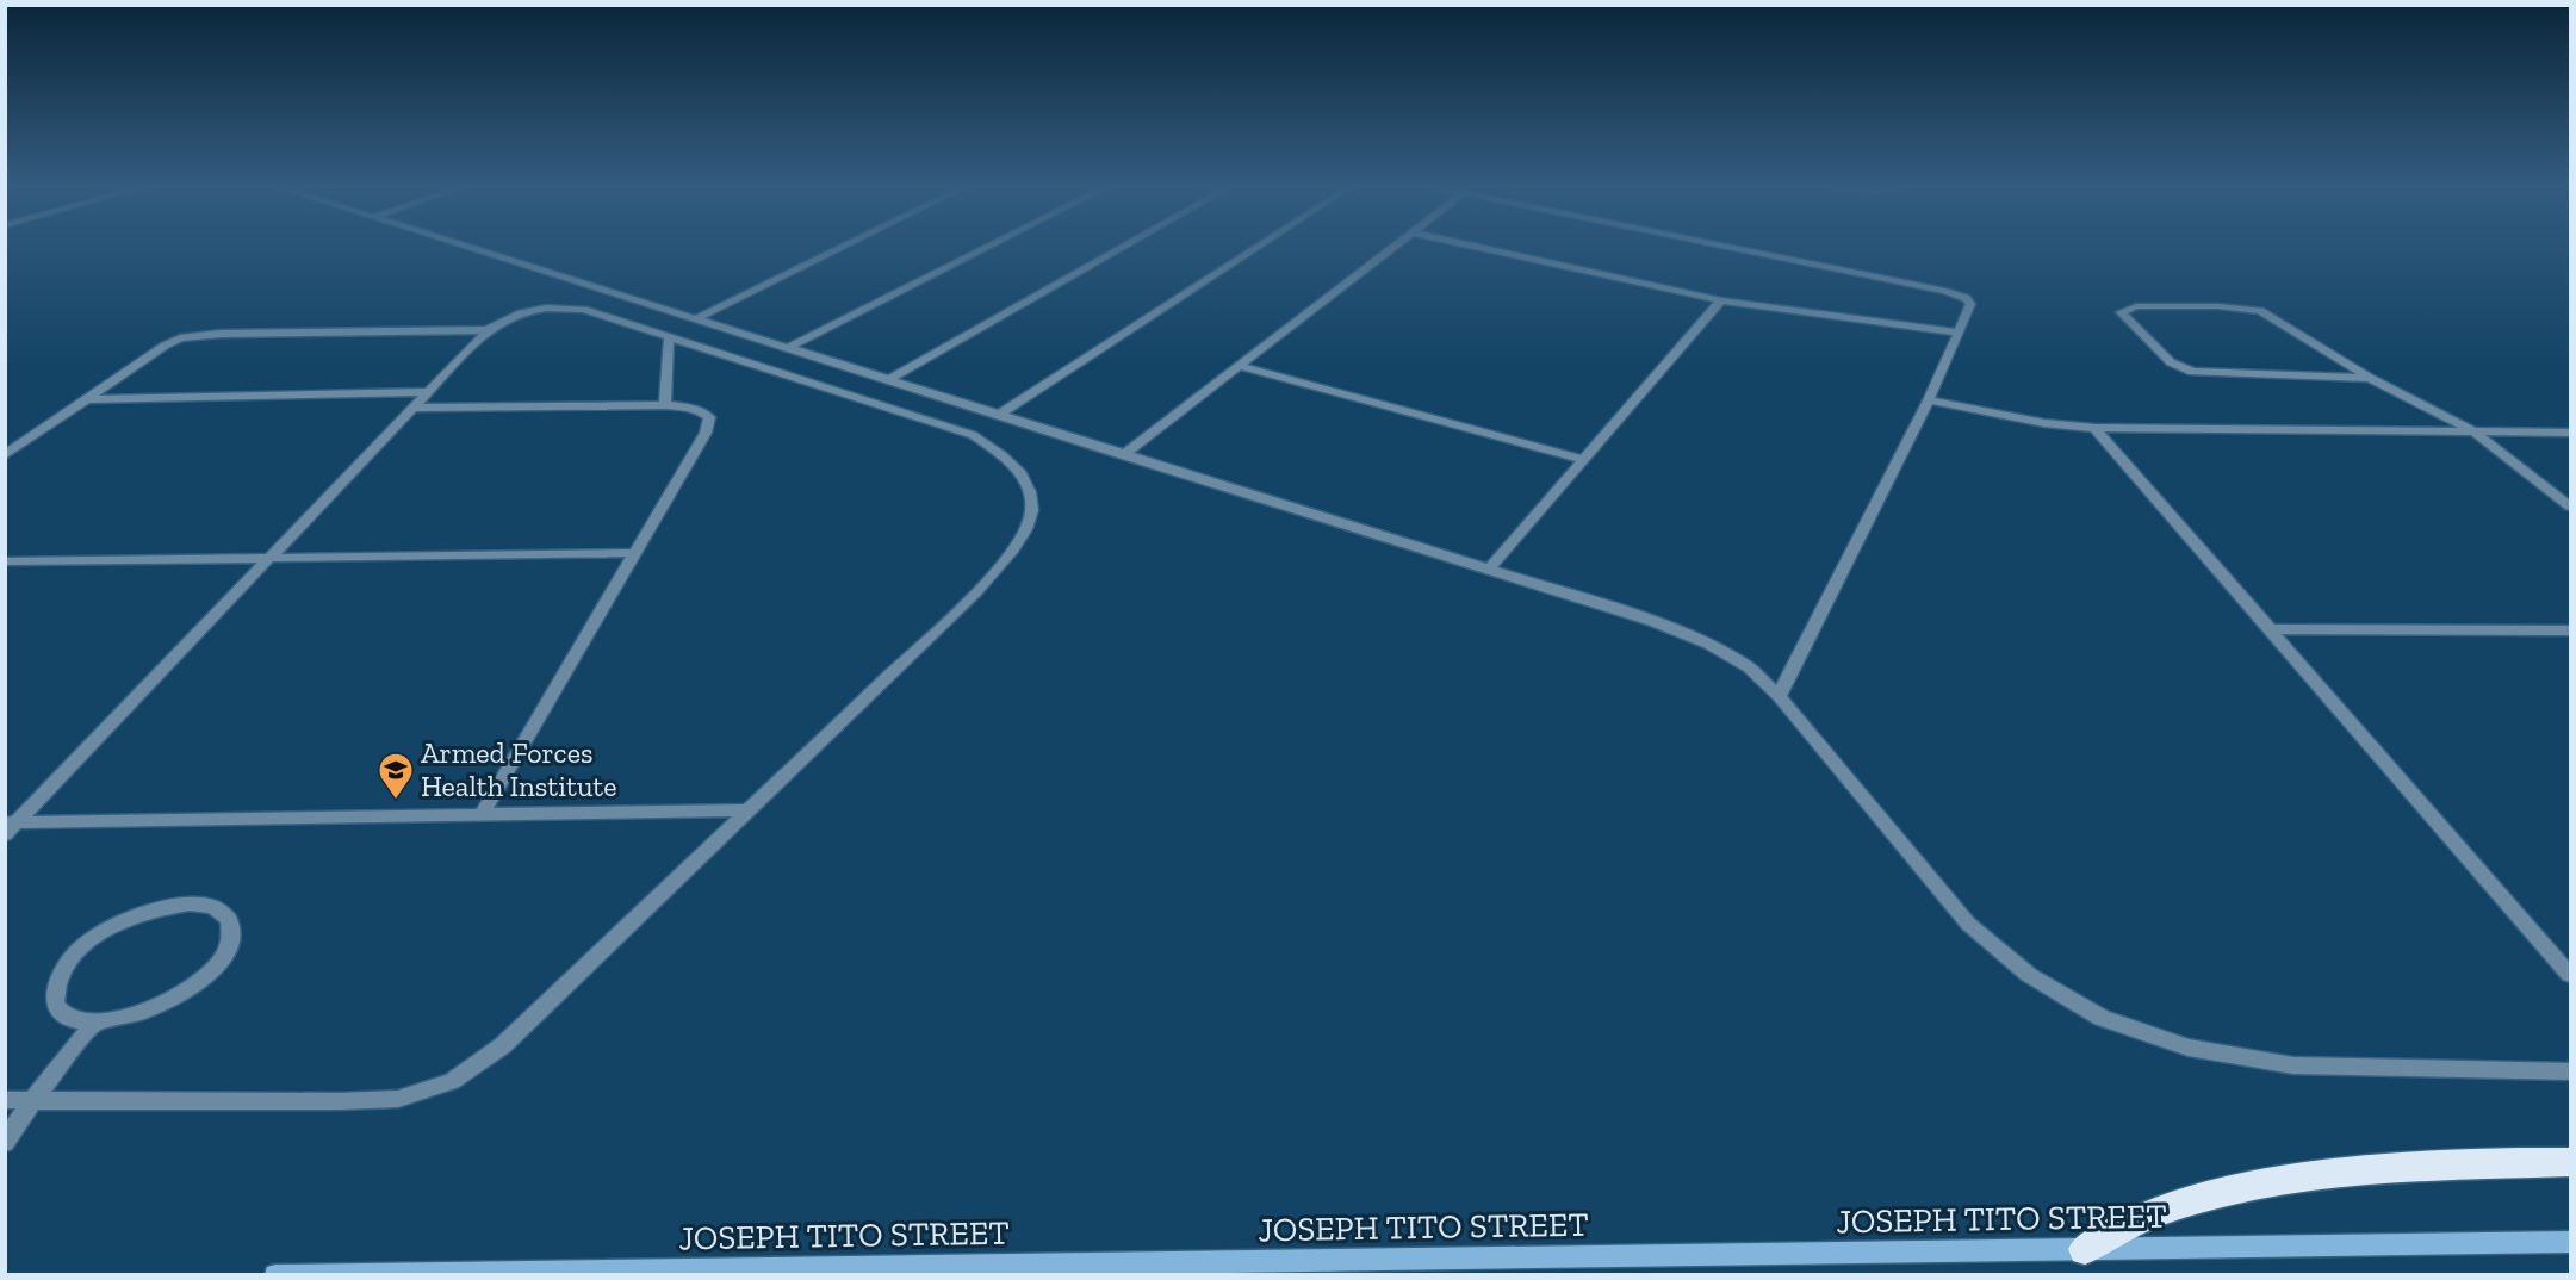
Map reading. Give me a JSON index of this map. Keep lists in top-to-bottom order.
{
  "streets": {
    "main road": ["JOSEPH TITO STREET"]
  },
  "places": {
    "school or university": ["Armed Forces Health Institute"]
  }
}
